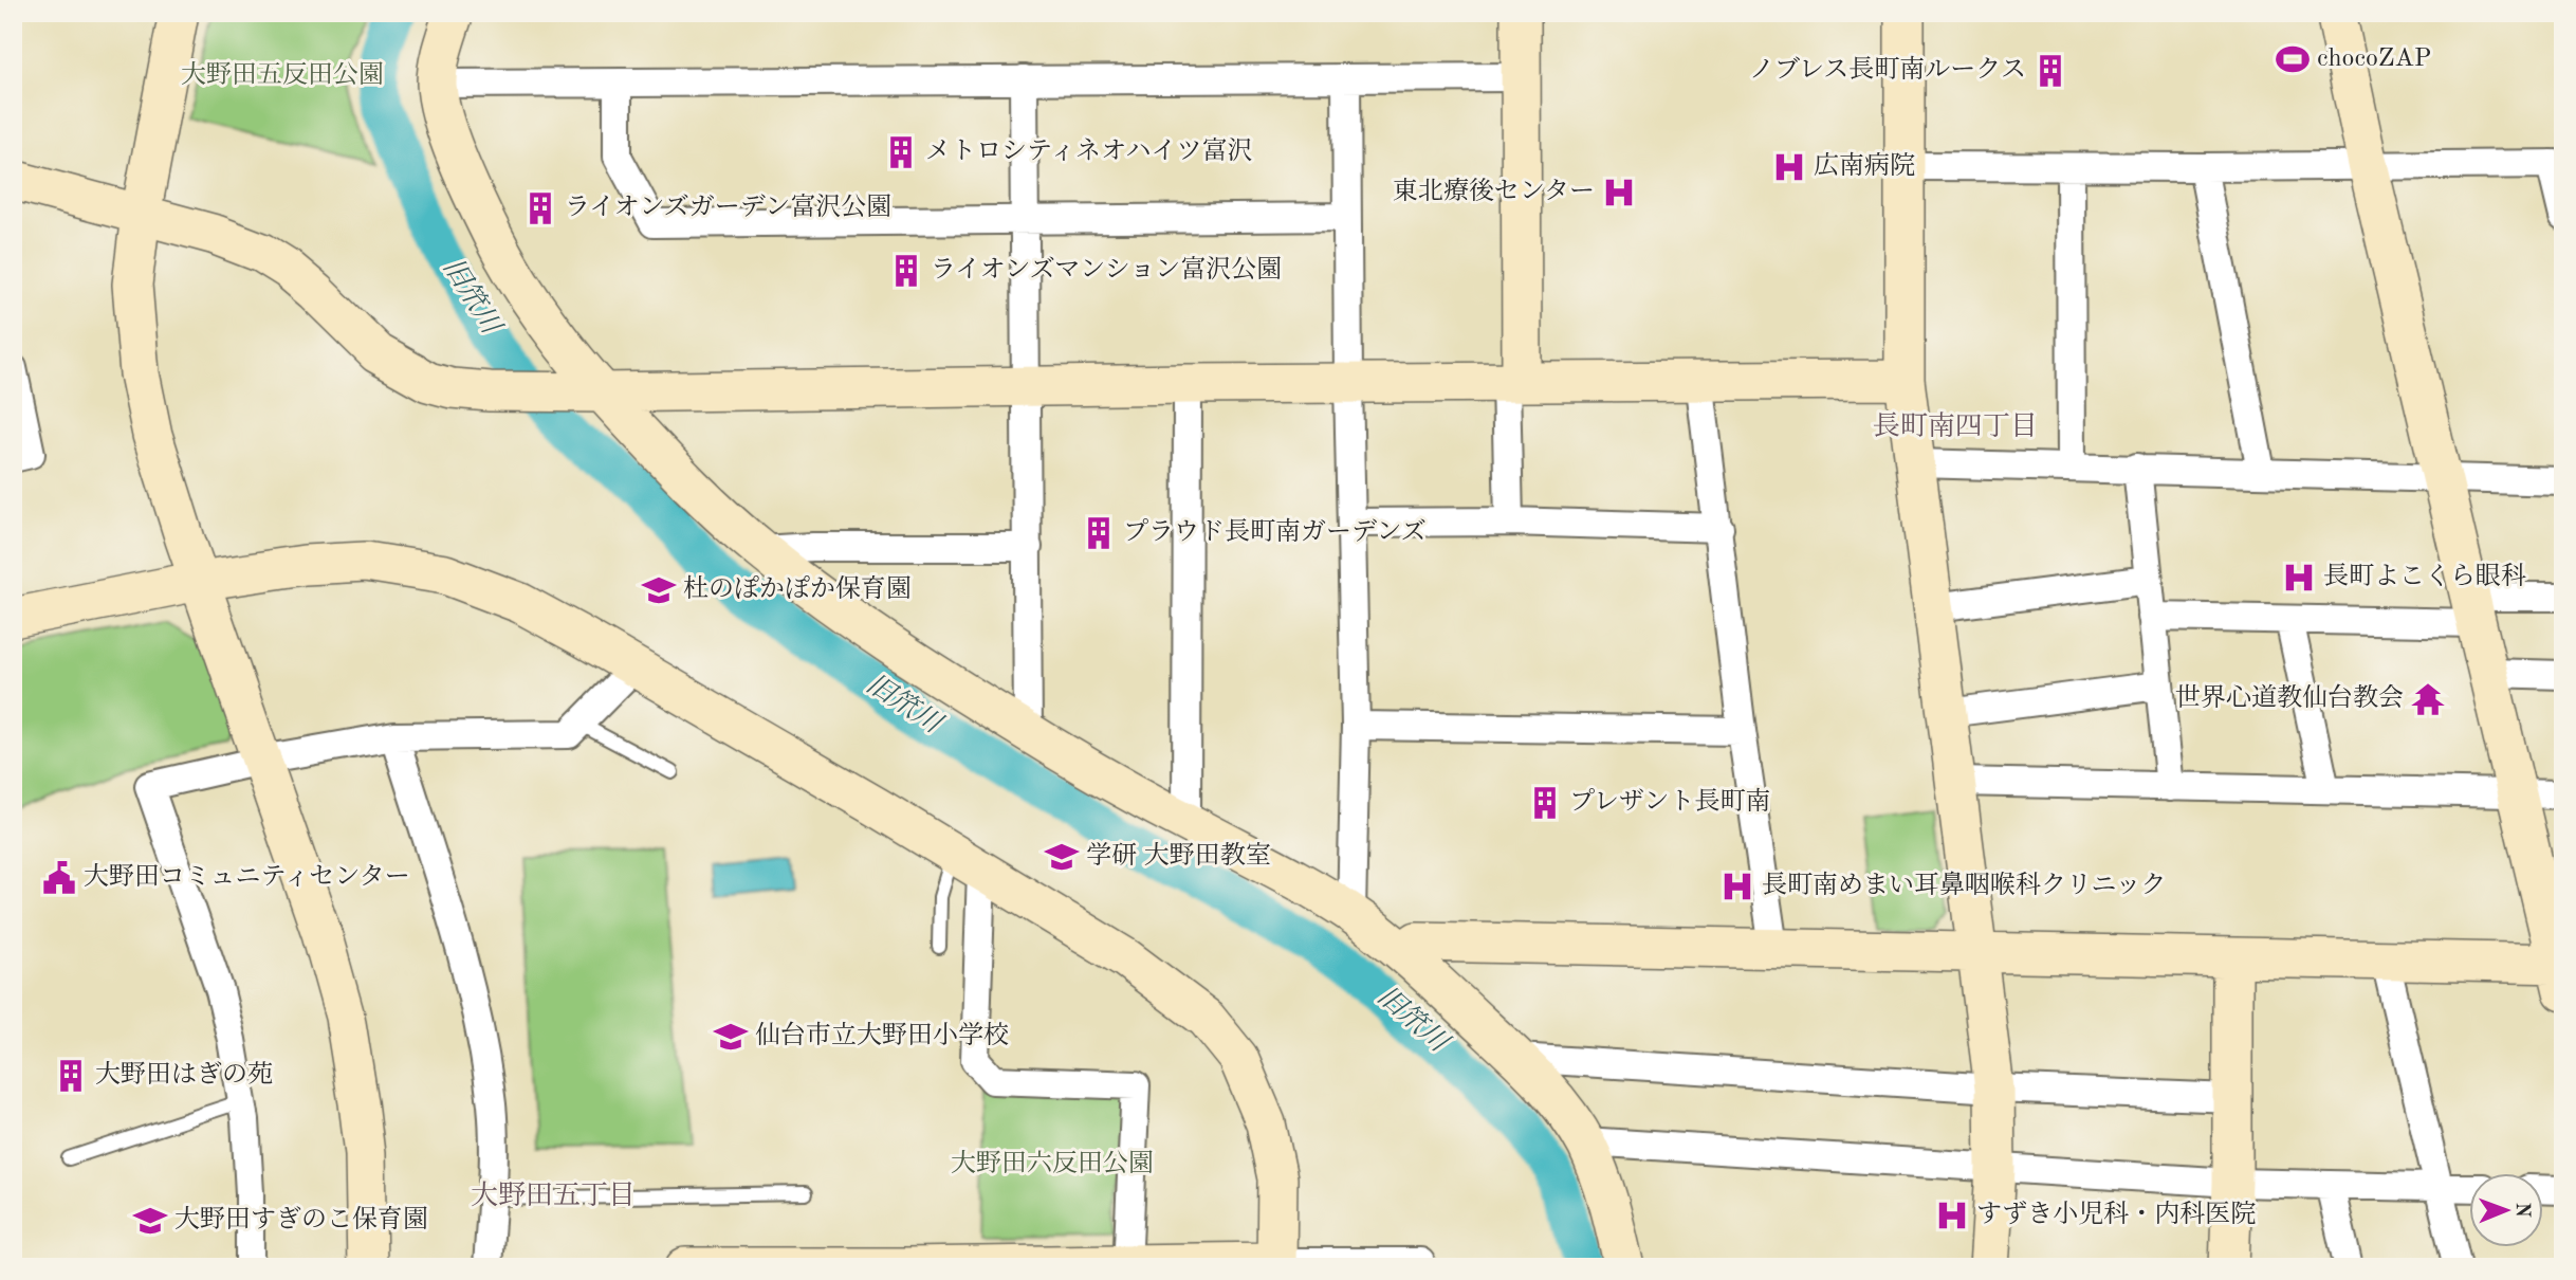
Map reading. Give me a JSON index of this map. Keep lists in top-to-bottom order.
{
  "districts": ["長町南四丁目", "大野田五丁目"],
  "water": ["旧笊川"],
  "parks": ["大野田五反田公園", "大野田六反田公園"],
  "places": {
    "sports": ["chocoZAP"],
    "building": [
      "ノブレス長町南ルークス",
      "メトロシティネオハイツ富沢",
      "ライオンズガーデン富沢公園",
      "ライオンズマンション富沢公園",
      "プラウド長町南ガーデンズ",
      "プレザント長町南",
      "大野田はぎの苑"
    ],
    "hospital": [
      "広南病院",
      "東北療後センター",
      "長町よこくら眼科",
      "長町南めまい耳鼻咽喉科クリニック",
      "すずき小児科・内科医院"
    ],
    "school or university": [
      "杜のぽかぽか保育園",
      "学研 大野田教室",
      "仙台市立大野田小学校",
      "大野田すぎのこ保育園"
    ],
    "temple": ["世界心道教仙台教会"],
    "public building": ["大野田コミュニティセンター"]
  },
  "north": "right"
}
